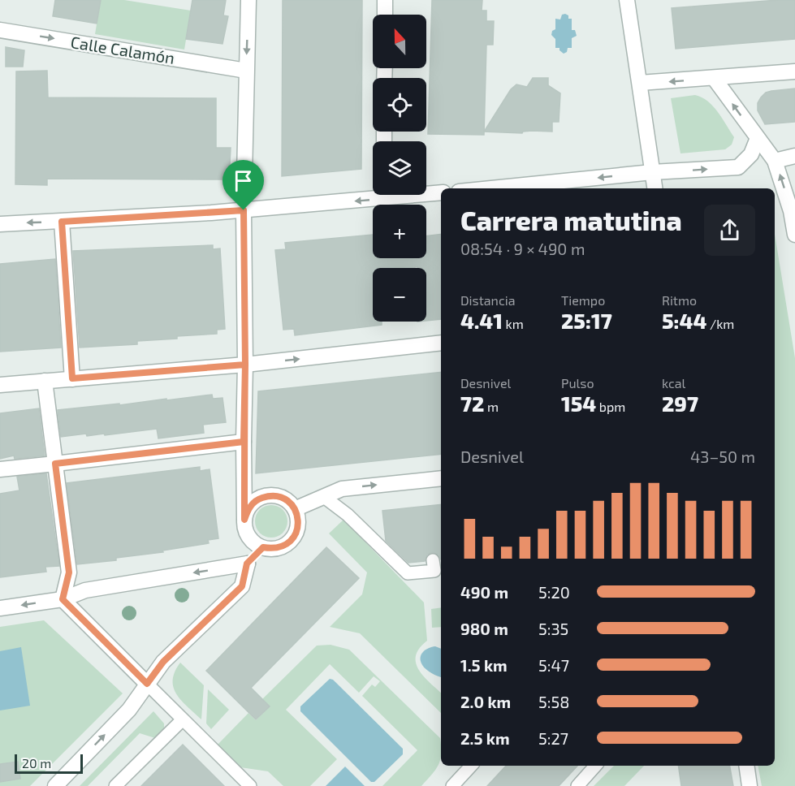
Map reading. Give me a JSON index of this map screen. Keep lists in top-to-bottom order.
{
  "streets": {
    "street": ["Calle Calamón"]
  },
  "one_way": ["Calle Calamón"],
  "scale_bar": "20 m",
  "north": "top",
  "page": {
    "map_buttons": ["+", "−"],
    "heading": ["Carrera matutina", "08:54 · 9 × 490 m"],
    "stats": [
      ["Distancia", "4.41 km"],
      ["Tiempo", "25:17"],
      ["Ritmo", "5:44 /km"],
      ["Desnivel", "72 m"],
      ["Pulso", "154 bpm"],
      ["kcal", "297"]
    ],
    "chart": ["Desnivel", "43–50 m"],
    "list": [
      {
        "name": "490 m",
        "note": "5:20"
      },
      {
        "name": "980 m",
        "note": "5:35"
      },
      {
        "name": "1.5 km",
        "note": "5:47"
      },
      {
        "name": "2.0 km",
        "note": "5:58"
      },
      {
        "name": "2.5 km",
        "note": "5:27"
      }
    ],
    "scale": "20 m"
  }
}
